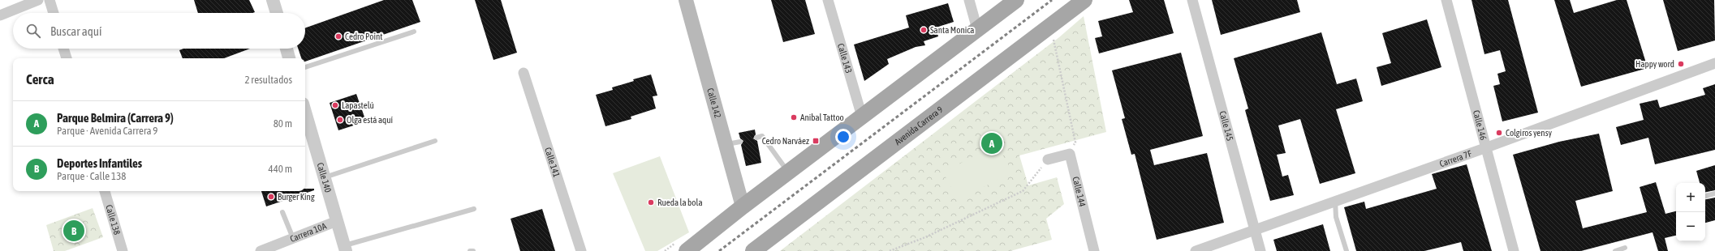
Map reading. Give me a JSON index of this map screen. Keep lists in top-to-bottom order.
{
  "streets": {
    "main road": ["Calle 142", "Avenida Carrera 9"],
    "street": [
      "Calle 143",
      "Calle 145",
      "Calle 146",
      "Carrera 7F",
      "Calle 141",
      "Calle 140",
      "Calle 144",
      "Calle 138",
      "Carrera 10A"
    ]
  },
  "crossings": [
    ["Calle 145", "Carrera 7F"],
    ["Calle 146", "Carrera 7F"],
    ["Calle 140", "Carrera 10A"]
  ],
  "places": {
    "other": [
      "Santa Monica",
      "Cedro Point",
      "Happy word",
      "Lapastelú",
      "Anibal Tattoo",
      "Olga está aquí",
      "Colgiros yensy",
      "Burger King",
      "Rueda la bola"
    ],
    "transit": ["Cedro Narváez"]
  },
  "page": {
    "search": "Buscar aquí",
    "heading": ["Cerca", "2 resultados"],
    "list": [
      {
        "mark": "A",
        "name": "Parque Belmira (Carrera 9)",
        "note": "Parque · Avenida Carrera 9",
        "value": "80 m"
      },
      {
        "mark": "B",
        "name": "Deportes Infantiles",
        "note": "Parque · Calle 138",
        "value": "440 m"
      }
    ],
    "pins": ["A", "B"],
    "map_buttons": ["+", "−"]
  }
}
